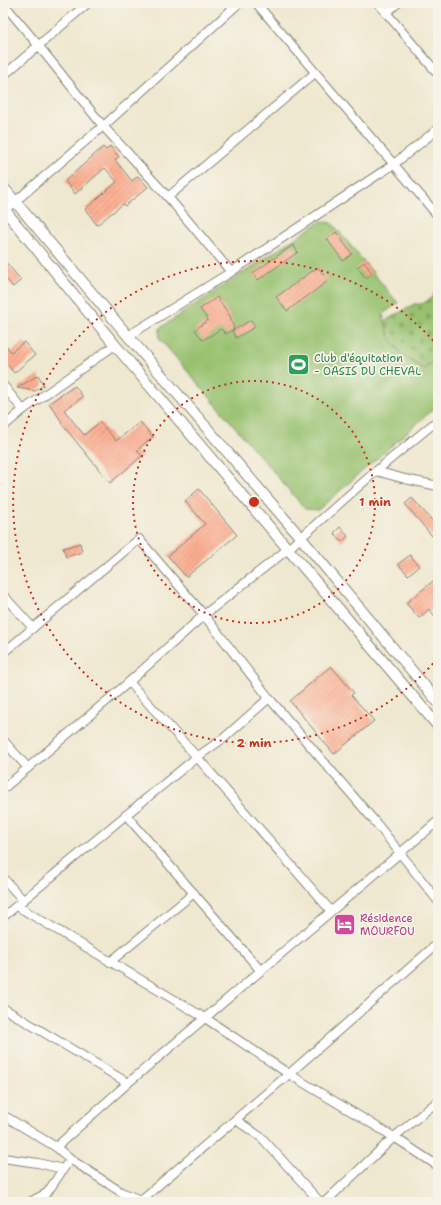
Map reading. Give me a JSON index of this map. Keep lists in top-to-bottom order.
{
  "places": {
    "sports": ["Club d'équitation - OASIS DU CHEVAL"],
    "hotel": ["Résidence MOURFOU"]
  },
  "rings": ["1 min", "2 min"]
}
